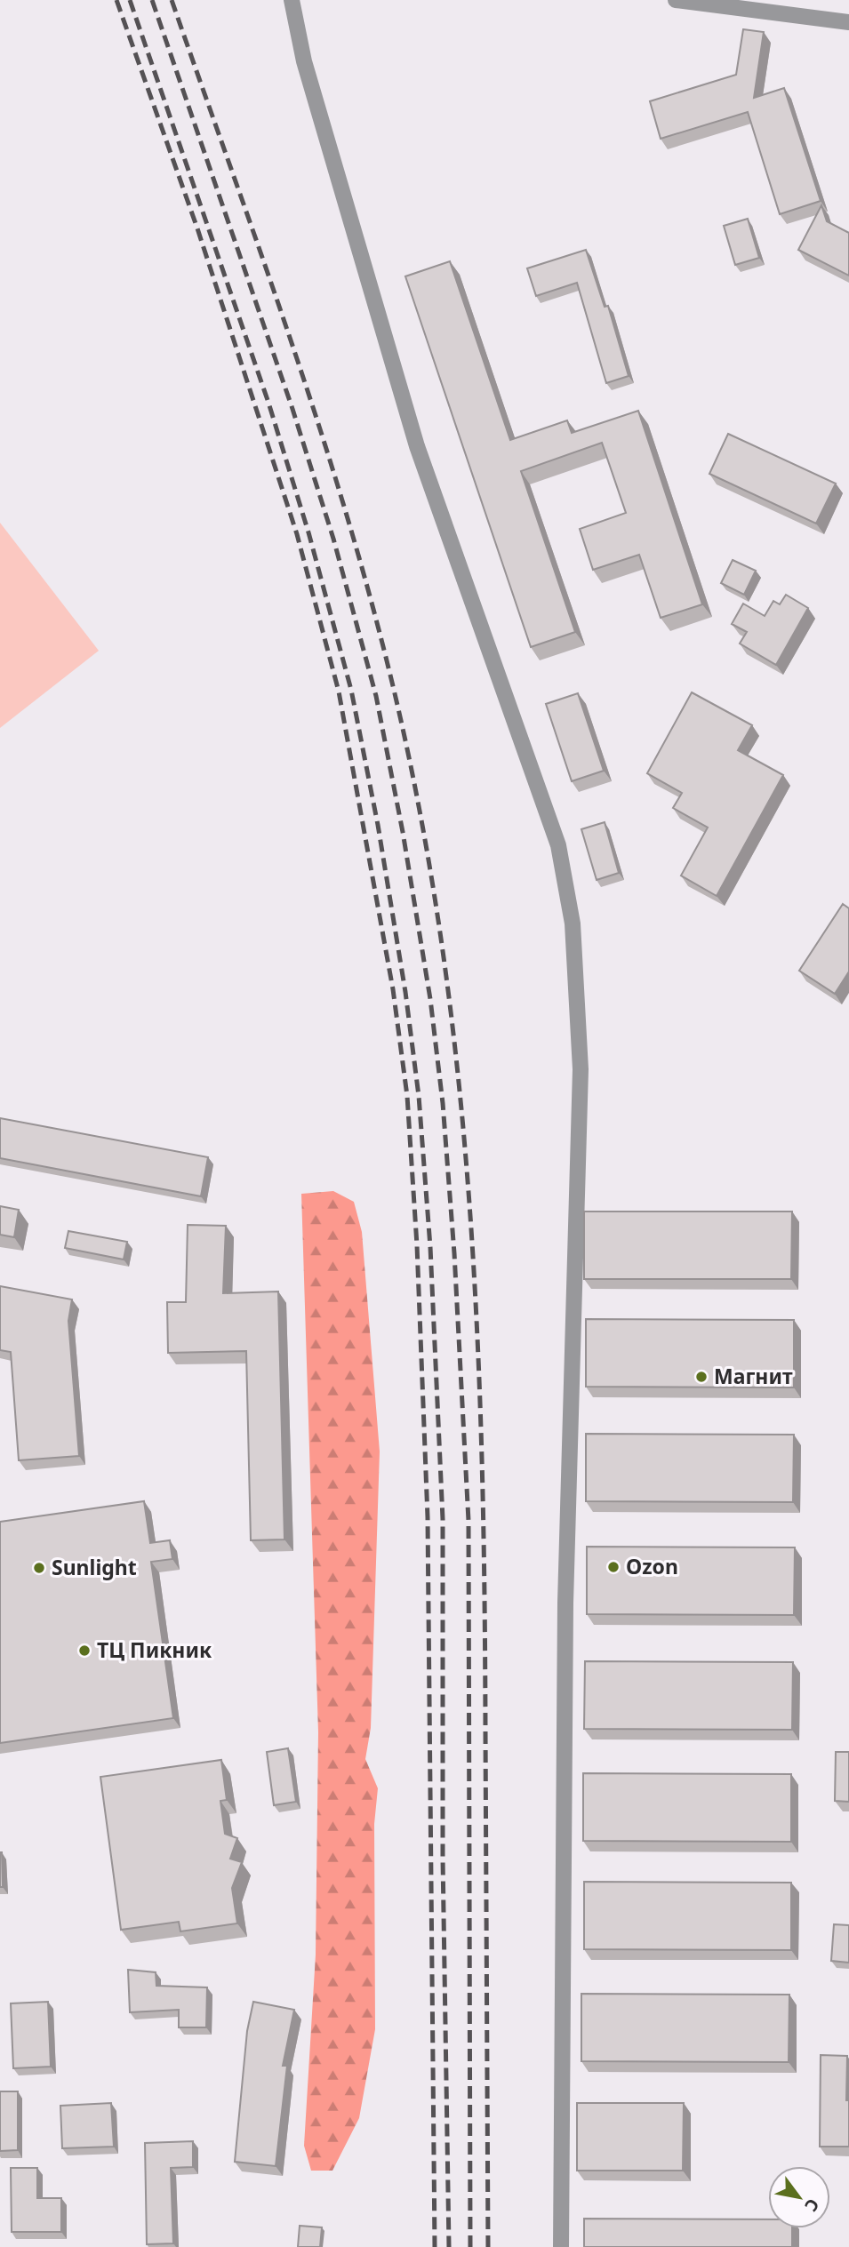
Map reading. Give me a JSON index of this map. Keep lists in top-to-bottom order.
{
  "places": [
    "Магнит",
    "Ozon",
    "Sunlight",
    "ТЦ Пикник"
  ],
  "north": "bottom right"
}
